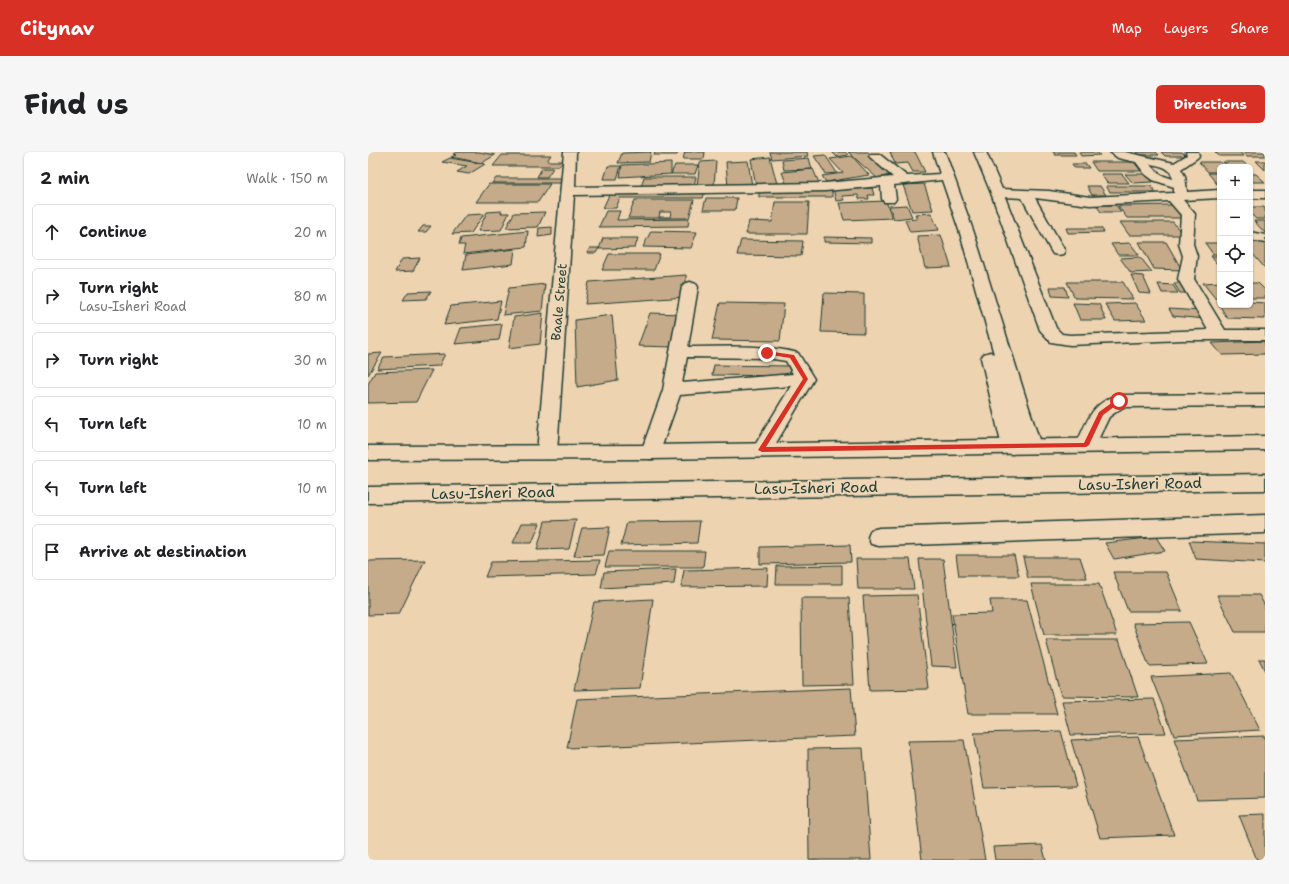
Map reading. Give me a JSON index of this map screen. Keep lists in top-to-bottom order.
{
  "streets": {
    "street": ["Baale Street", "Lasu-Isheri Road"]
  },
  "page": {
    "header": "Citynav",
    "nav": ["Map", "Layers", "Share"],
    "title": "Find us",
    "buttons": "Directions",
    "heading": ["2 min", "Walk · 150 m"],
    "map_buttons": ["+", "−"],
    "list": [
      ["Continue", "20 m"],
      ["Turn right", "Lasu-Isheri Road", "80 m"],
      ["Turn right", "30 m"],
      ["Turn left", "10 m"],
      ["Turn left", "10 m"],
      "Arrive at destination"
    ]
  }
}
